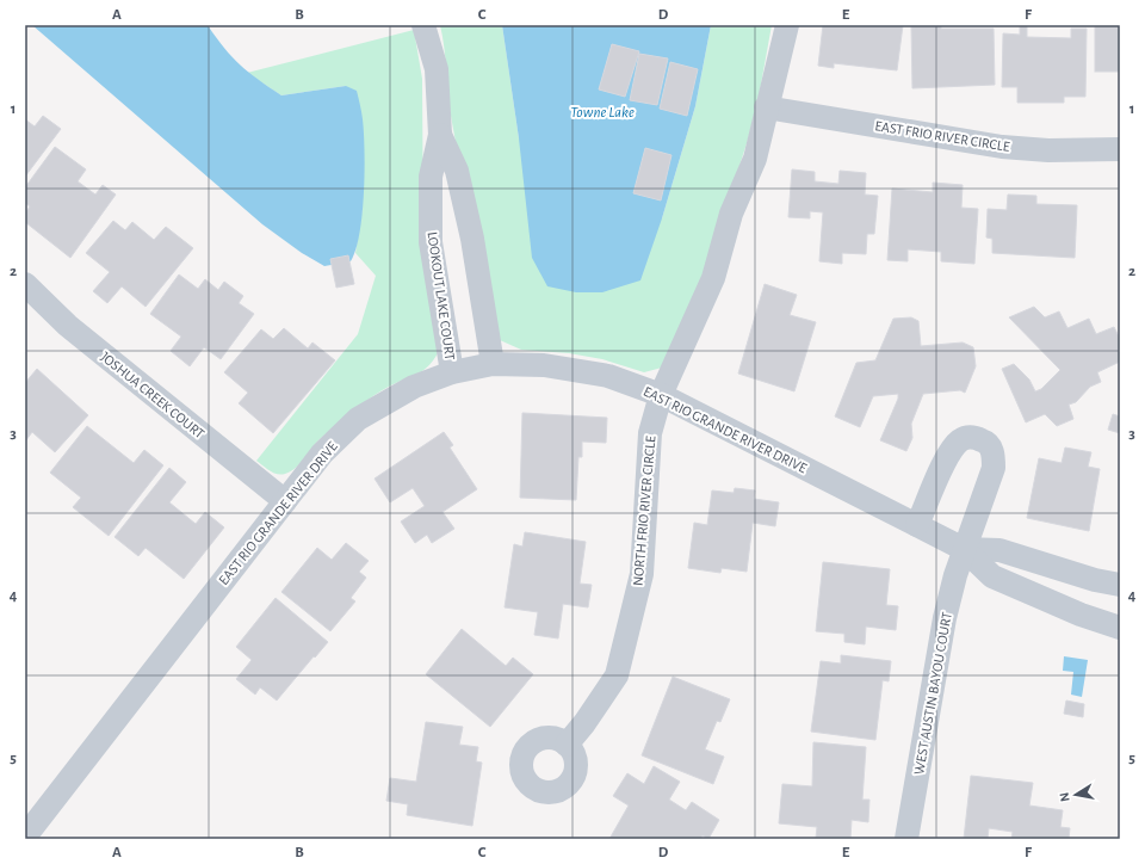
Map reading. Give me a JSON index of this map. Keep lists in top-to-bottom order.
{
  "streets": {
    "street": [
      "EAST FRIO RIVER CIRCLE",
      "LOOKOUT LAKE COURT",
      "JOSHUA CREEK COURT",
      "EAST RIO GRANDE RIVER DRIVE",
      "NORTH FRIO RIVER CIRCLE",
      "WEST AUSTIN BAYOU COURT"
    ]
  },
  "crossings": [
    ["EAST FRIO RIVER CIRCLE", "NORTH FRIO RIVER CIRCLE"],
    ["LOOKOUT LAKE COURT", "EAST RIO GRANDE RIVER DRIVE"],
    ["JOSHUA CREEK COURT", "EAST RIO GRANDE RIVER DRIVE"],
    ["EAST RIO GRANDE RIVER DRIVE", "NORTH FRIO RIVER CIRCLE"],
    ["EAST RIO GRANDE RIVER DRIVE", "WEST AUSTIN BAYOU COURT"]
  ],
  "water": ["Towne Lake"],
  "north": "left",
  "grid": {
    "columns": [
      "A",
      "B",
      "C",
      "D",
      "E",
      "F"
    ],
    "rows": [
      "1",
      "2",
      "3",
      "4",
      "5"
    ]
  }
}
